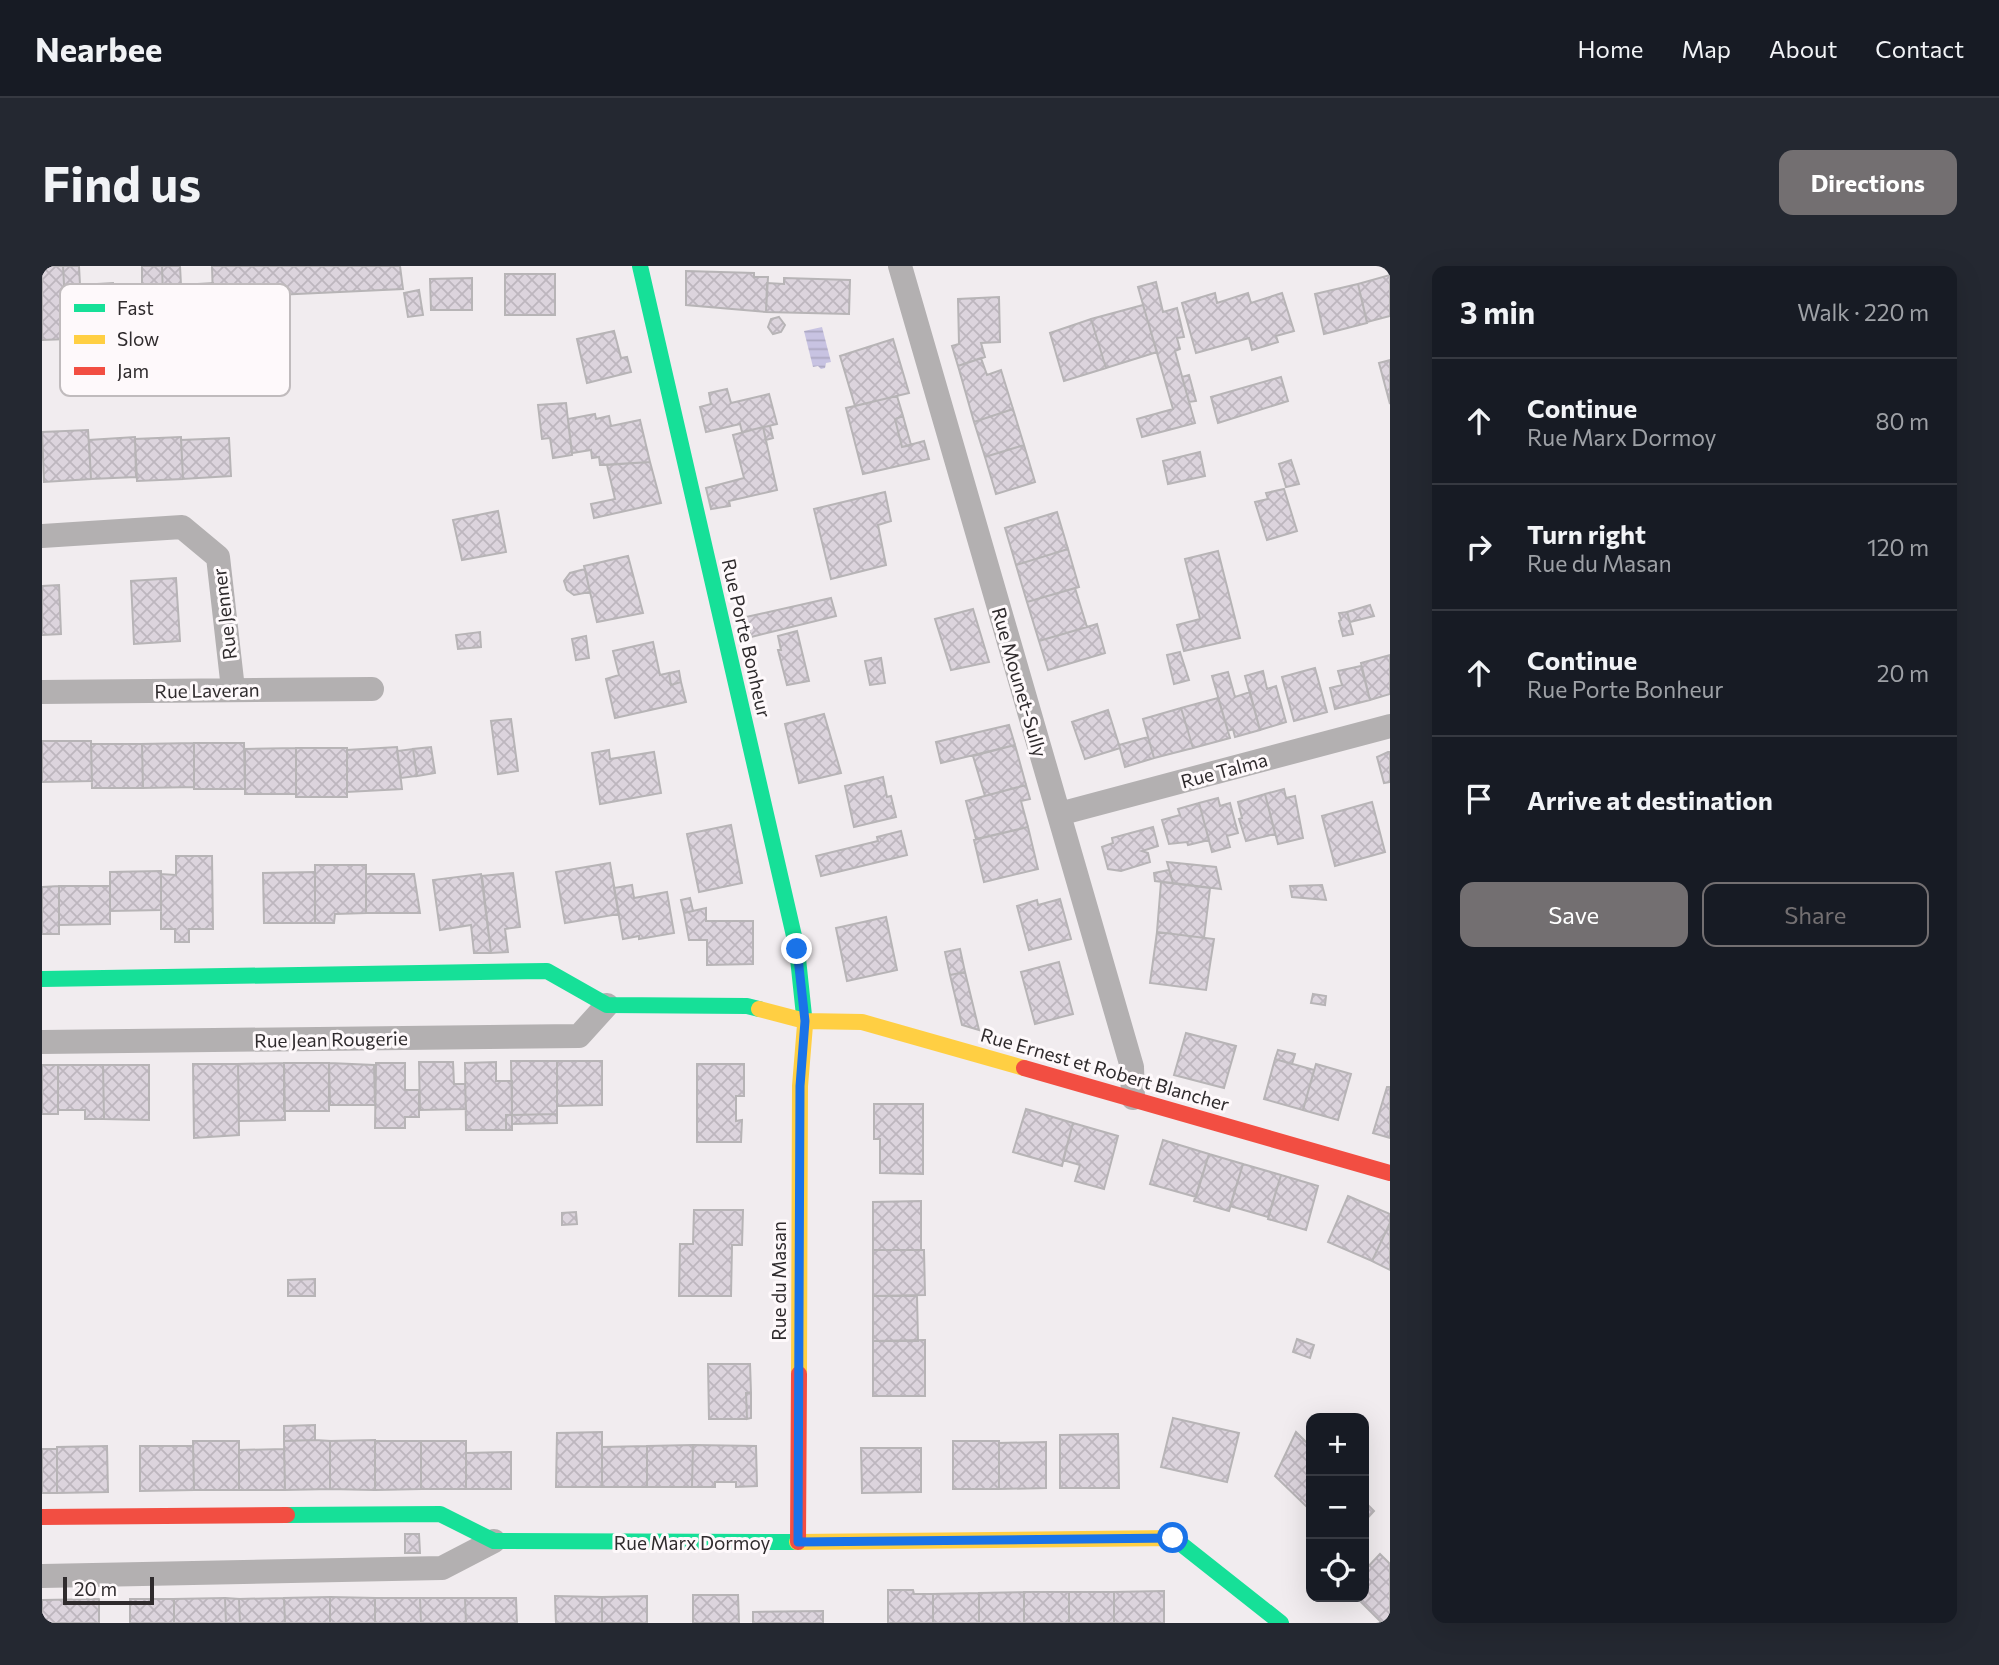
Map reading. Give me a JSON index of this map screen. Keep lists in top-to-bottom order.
{
  "streets": {
    "street": [
      "Rue Jenner",
      "Rue Porte Bonheur",
      "Rue Mounet-Sully",
      "Rue Laveran",
      "Rue Talma",
      "Rue Jean Rougerie",
      "Rue Ernest et Robert Blancher",
      "Rue du Masan",
      "Rue Marx Dormoy"
    ]
  },
  "crossings": [
    ["Rue Jenner", "Rue Laveran"],
    ["Rue Porte Bonheur", "Rue Ernest et Robert Blancher"],
    ["Rue Porte Bonheur", "Rue du Masan"],
    ["Rue Mounet-Sully", "Rue Talma"],
    ["Rue Mounet-Sully", "Rue Ernest et Robert Blancher"],
    ["Rue Ernest et Robert Blancher", "Rue du Masan"],
    ["Rue du Masan", "Rue Marx Dormoy"]
  ],
  "legend": ["Fast", "Slow", "Jam"],
  "scale_bar": "20 m",
  "page": {
    "header": "Nearbee",
    "nav": [
      "Home",
      "Map",
      "About",
      "Contact"
    ],
    "buttons": [
      "Directions",
      ["Save", "Share"]
    ],
    "title": "Find us",
    "heading": ["3 min", "Walk · 220 m"],
    "list": [
      ["Continue", "Rue Marx Dormoy", "80 m"],
      ["Turn right", "Rue du Masan", "120 m"],
      ["Continue", "Rue Porte Bonheur", "20 m"],
      "Arrive at destination"
    ],
    "map_buttons": ["+", "−"],
    "scale": "20 m"
  }
}
